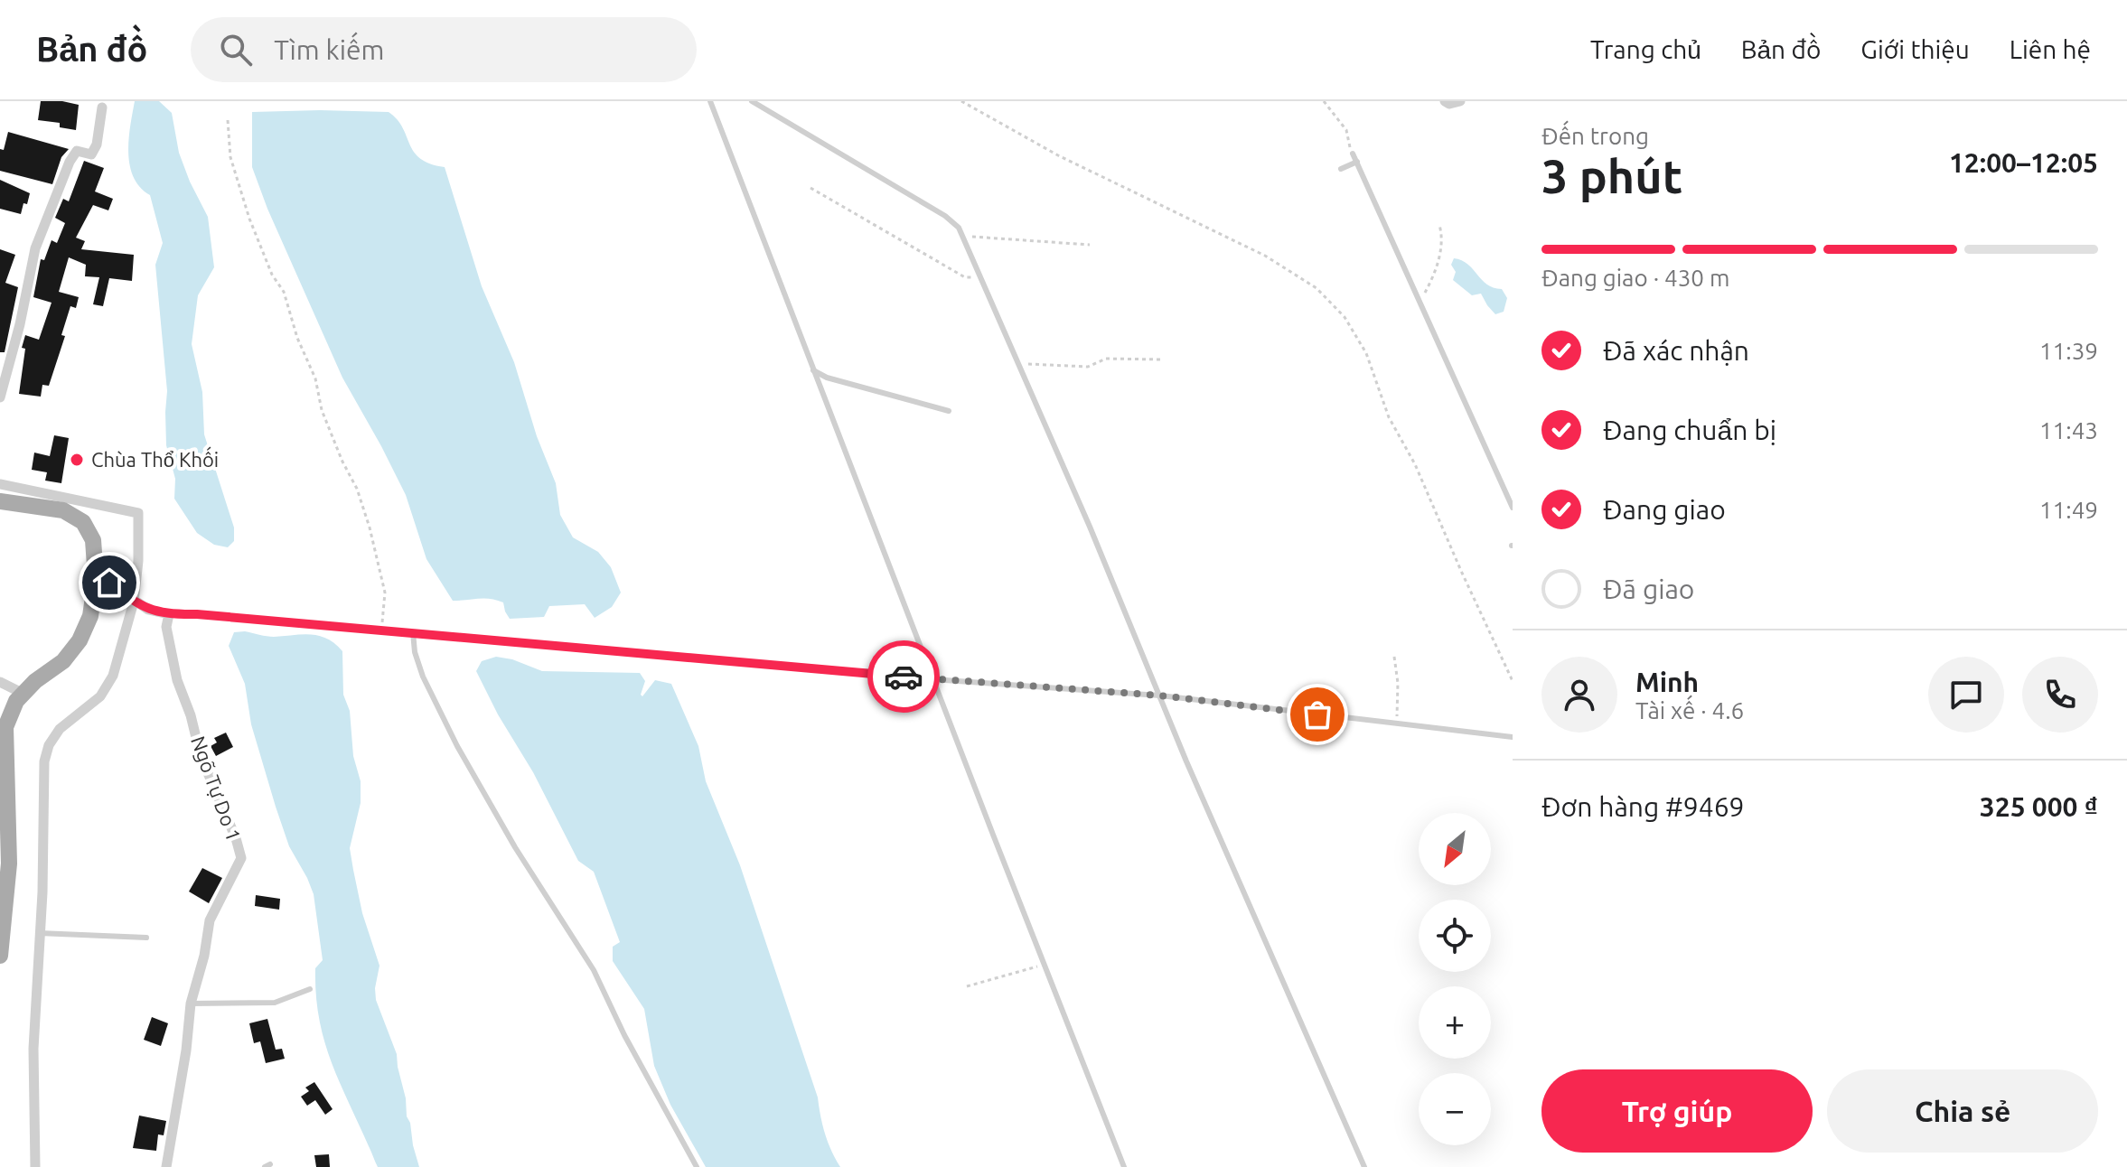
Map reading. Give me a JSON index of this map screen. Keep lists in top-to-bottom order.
{
  "streets": {
    "street": ["Ngõ Tự Do 1"]
  },
  "places": ["Chùa Thổ Khối"],
  "north": "bottom left",
  "page": {
    "header": "Bản đồ",
    "search": "Tìm kiếm",
    "nav": [
      "Trang chủ",
      "Bản đồ",
      "Giới thiệu",
      "Liên hệ"
    ],
    "heading": ["3 phút", "Đến trong", "12:00–12:05"],
    "panel": [
      "Minh",
      "Tài xế · 4.6",
      "Đơn hàng #9469",
      "325 000 ₫"
    ],
    "bar": "Đang giao · 430 m",
    "list": [
      ["Đã xác nhận", "11:39"],
      ["Đang chuẩn bị", "11:43"],
      ["Đang giao", "11:49"],
      "Đã giao"
    ],
    "map_buttons": ["+", "−"],
    "buttons": ["Trợ giúp", "Chia sẻ"]
  }
}
